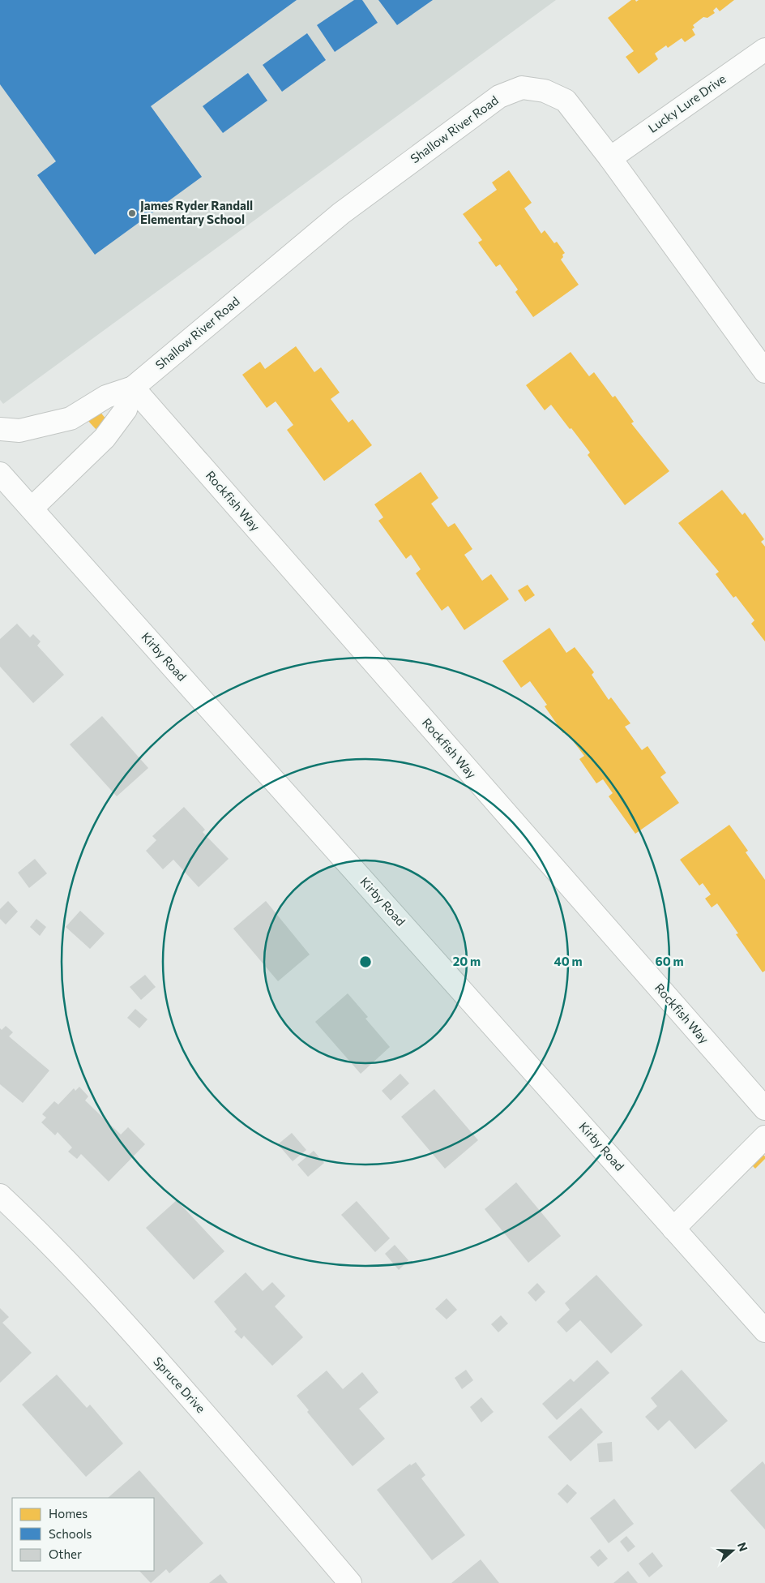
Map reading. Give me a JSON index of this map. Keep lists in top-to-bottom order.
{
  "streets": {
    "street": [
      "Lucky Lure Drive",
      "Shallow River Road",
      "Rockfish Way",
      "Kirby Road",
      "Spruce Drive"
    ]
  },
  "crossings": [
    ["Lucky Lure Drive", "Shallow River Road"],
    ["Shallow River Road", "Rockfish Way"]
  ],
  "places": ["James Ryder Randall Elementary School"],
  "legend": ["Homes", "Schools", "Other"],
  "north": "right",
  "rings": ["20 m", "40 m", "60 m"]
}
